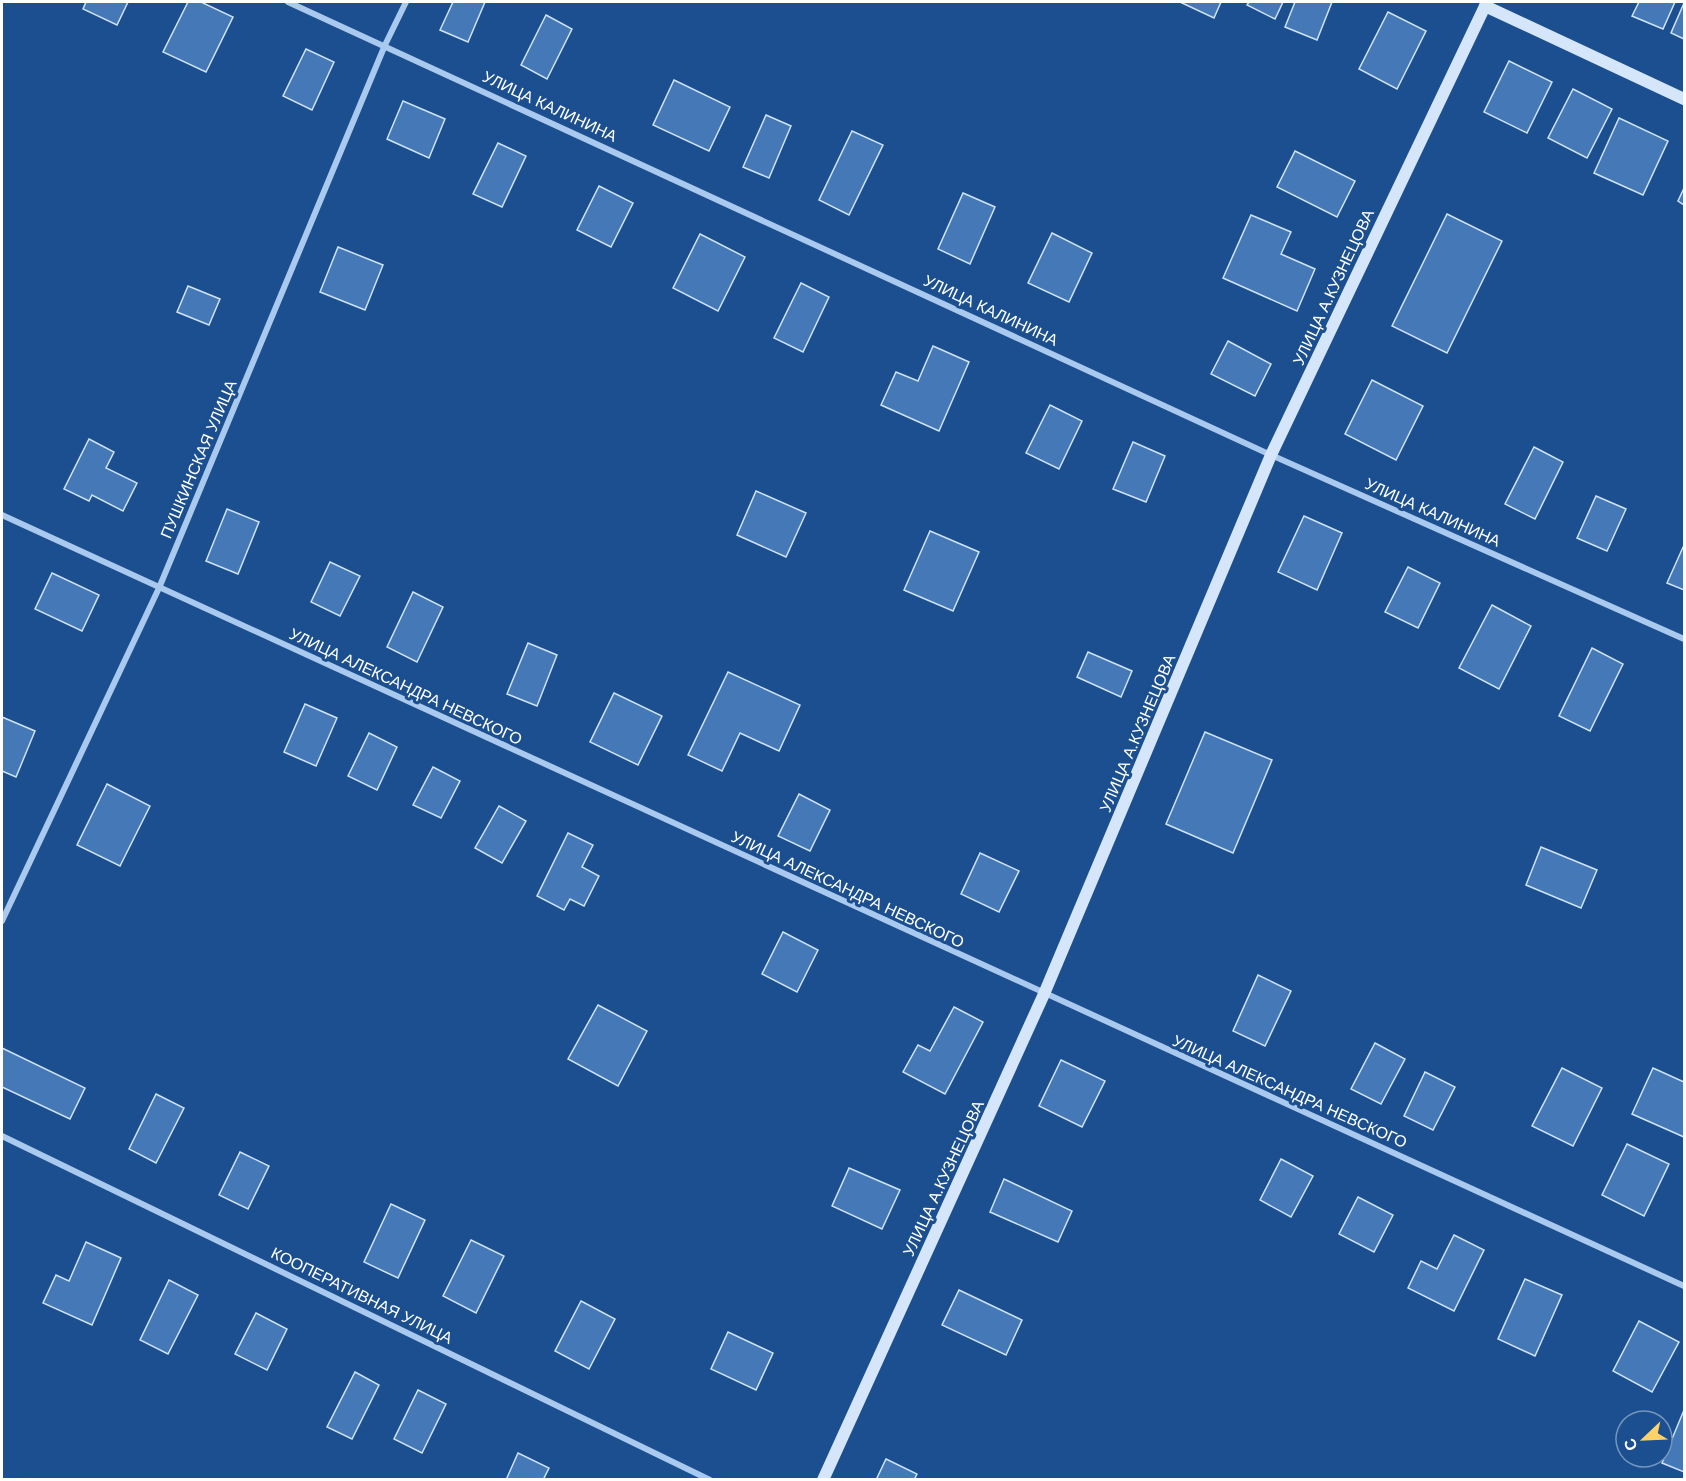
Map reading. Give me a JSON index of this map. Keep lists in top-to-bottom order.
{
  "streets": {
    "main road": ["УЛИЦА А.КУЗНЕЦОВА"],
    "street": [
      "УЛИЦА КАЛИНИНА",
      "ПУШКИНСКАЯ УЛИЦА",
      "УЛИЦА АЛЕКСАНДРА НЕВСКОГО",
      "КООПЕРАТИВНАЯ УЛИЦА"
    ]
  },
  "crossings": [
    ["УЛИЦА КАЛИНИНА", "УЛИЦА А.КУЗНЕЦОВА"],
    ["УЛИЦА КАЛИНИНА", "ПУШКИНСКАЯ УЛИЦА"],
    ["УЛИЦА А.КУЗНЕЦОВА", "УЛИЦА АЛЕКСАНДРА НЕВСКОГО"],
    ["ПУШКИНСКАЯ УЛИЦА", "УЛИЦА АЛЕКСАНДРА НЕВСКОГО"]
  ],
  "north": "bottom left"
}
